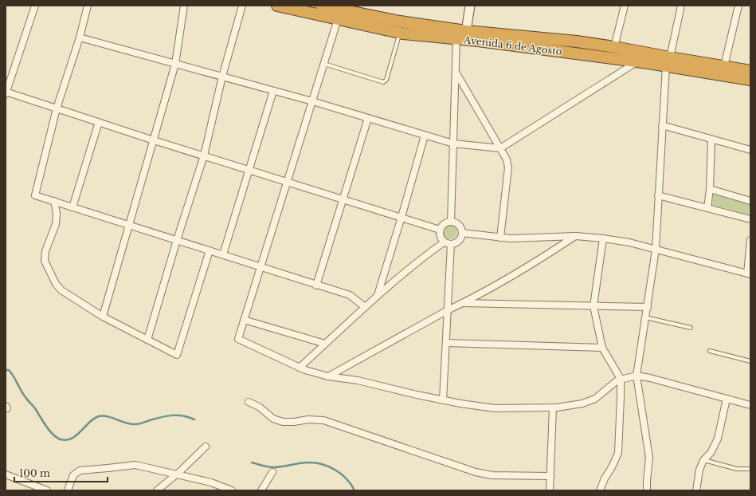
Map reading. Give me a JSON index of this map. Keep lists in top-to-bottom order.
{
  "streets": {
    "highway": ["Avenida 6 de Agosto"]
  },
  "scale_bar": "100 m"
}
